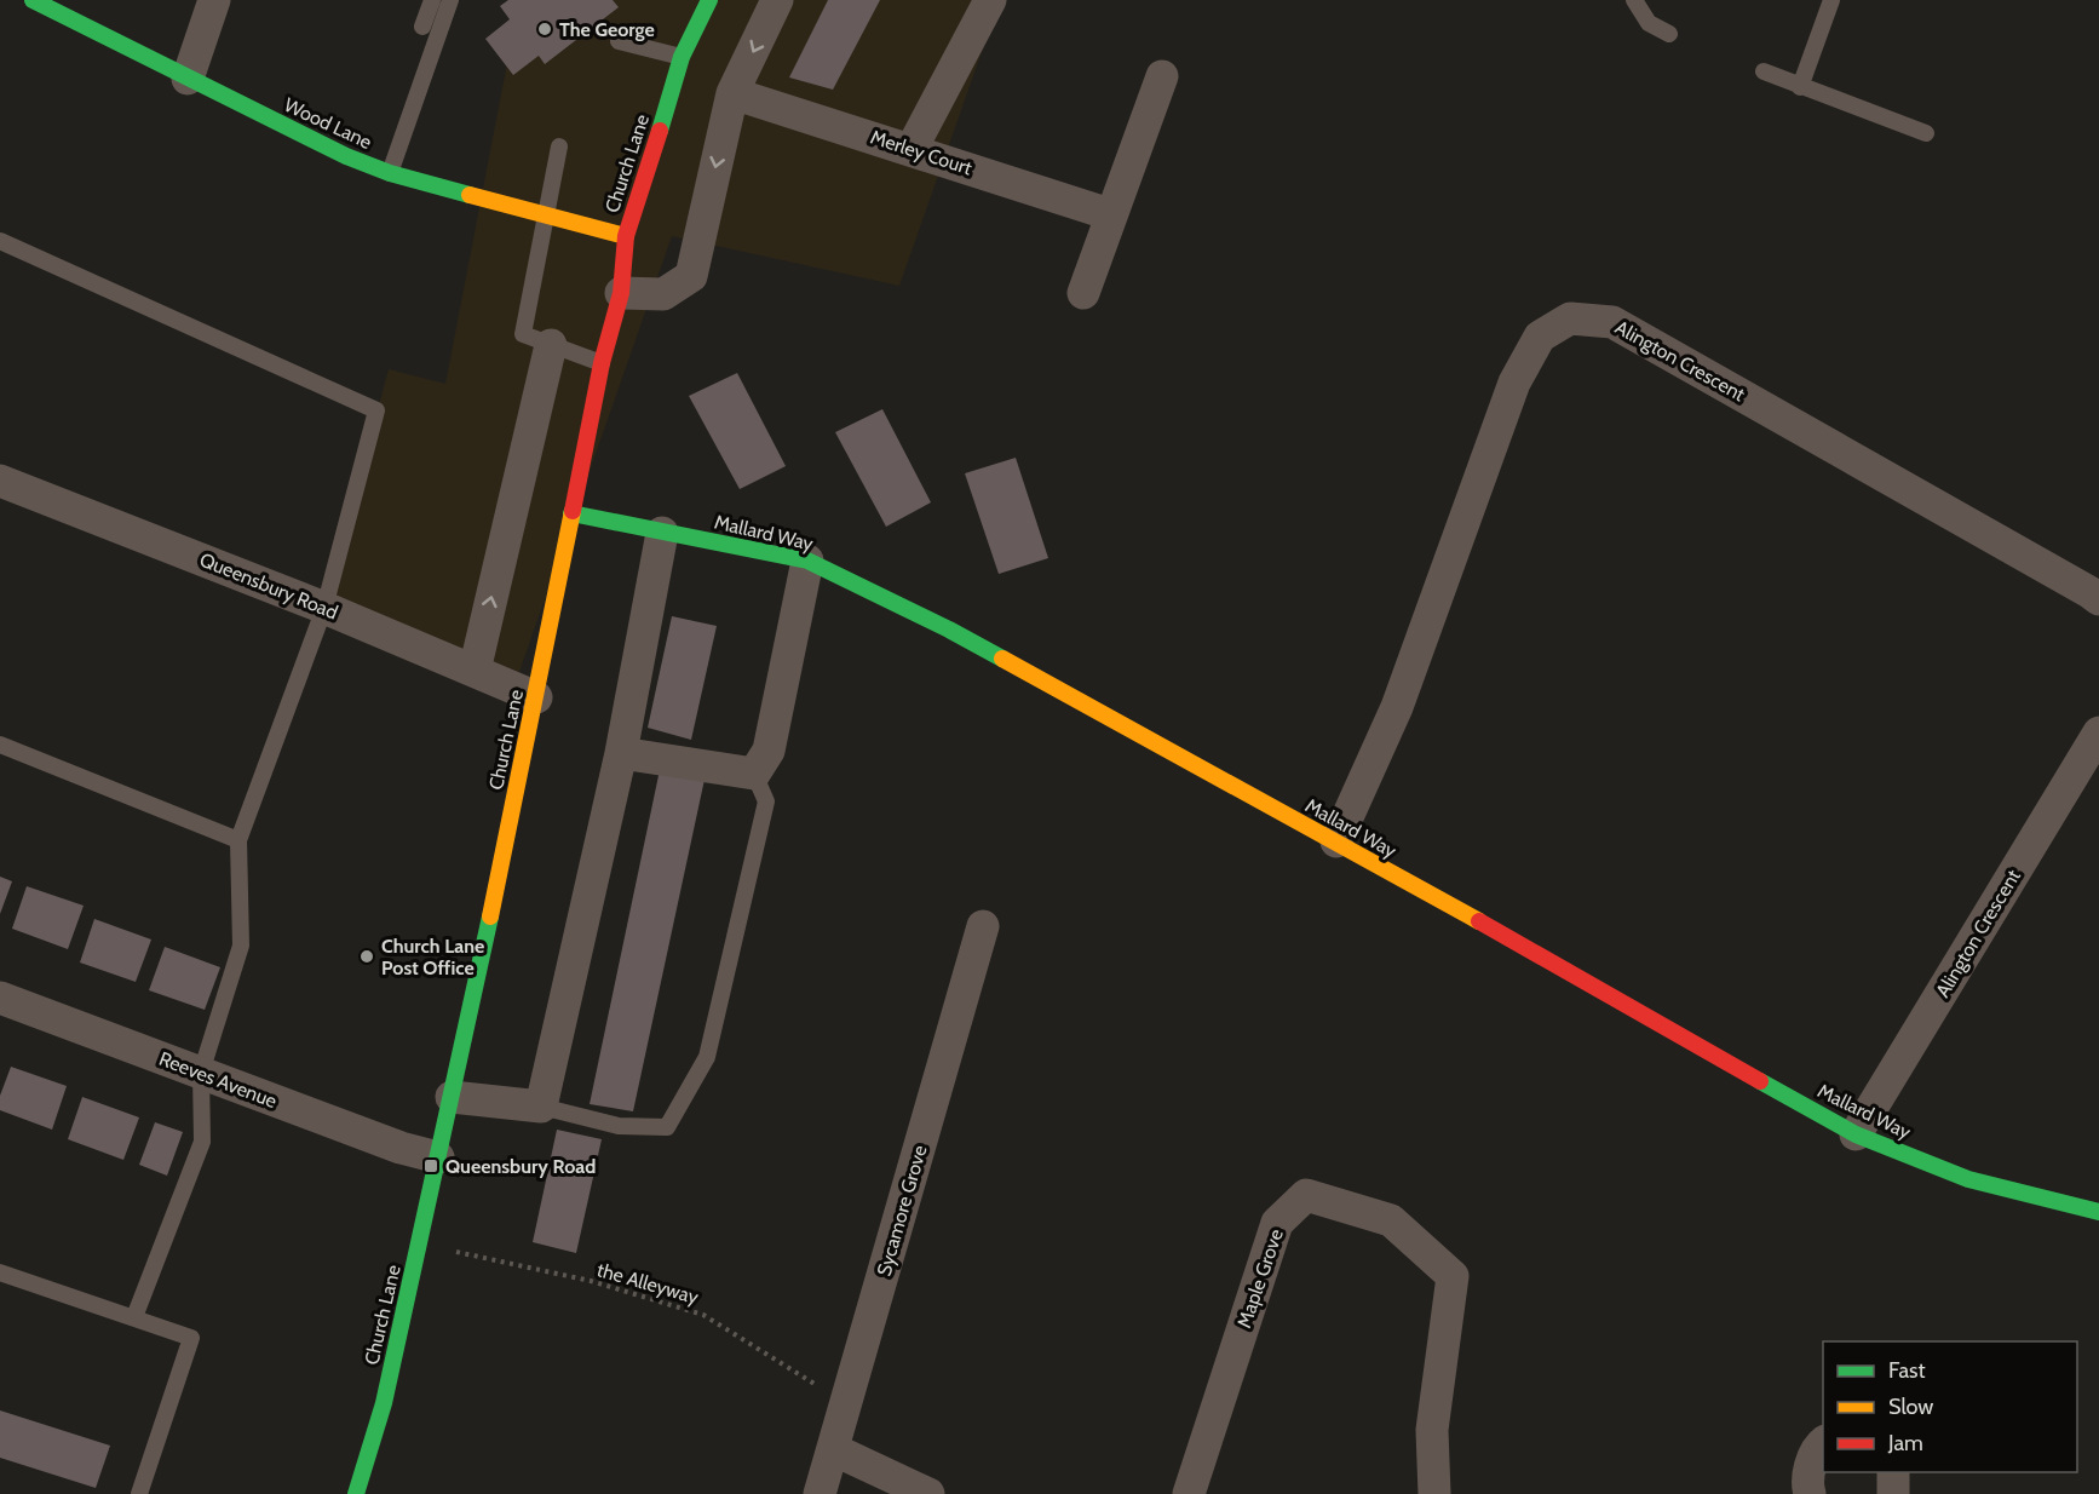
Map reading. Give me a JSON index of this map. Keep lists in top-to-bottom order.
{
  "streets": {
    "street": [
      "Wood Lane",
      "Merley Court",
      "Church Lane",
      "Alington Crescent",
      "Mallard Way",
      "Queensbury Road",
      "Reeves Avenue",
      "Sycamore Grove",
      "Maple Grove"
    ],
    "path": ["the Alleyway"]
  },
  "crossings": [
    ["Wood Lane", "Church Lane"],
    ["Church Lane", "Mallard Way"],
    ["Church Lane", "Queensbury Road"],
    ["Church Lane", "Reeves Avenue"],
    ["Church Lane", "the Alleyway"],
    ["Alington Crescent", "Mallard Way"],
    ["Sycamore Grove", "the Alleyway"]
  ],
  "places": {
    "other": ["The George", "Church Lane Post Office"],
    "transit": ["Queensbury Road"]
  },
  "legend": ["Fast", "Slow", "Jam"]
}
